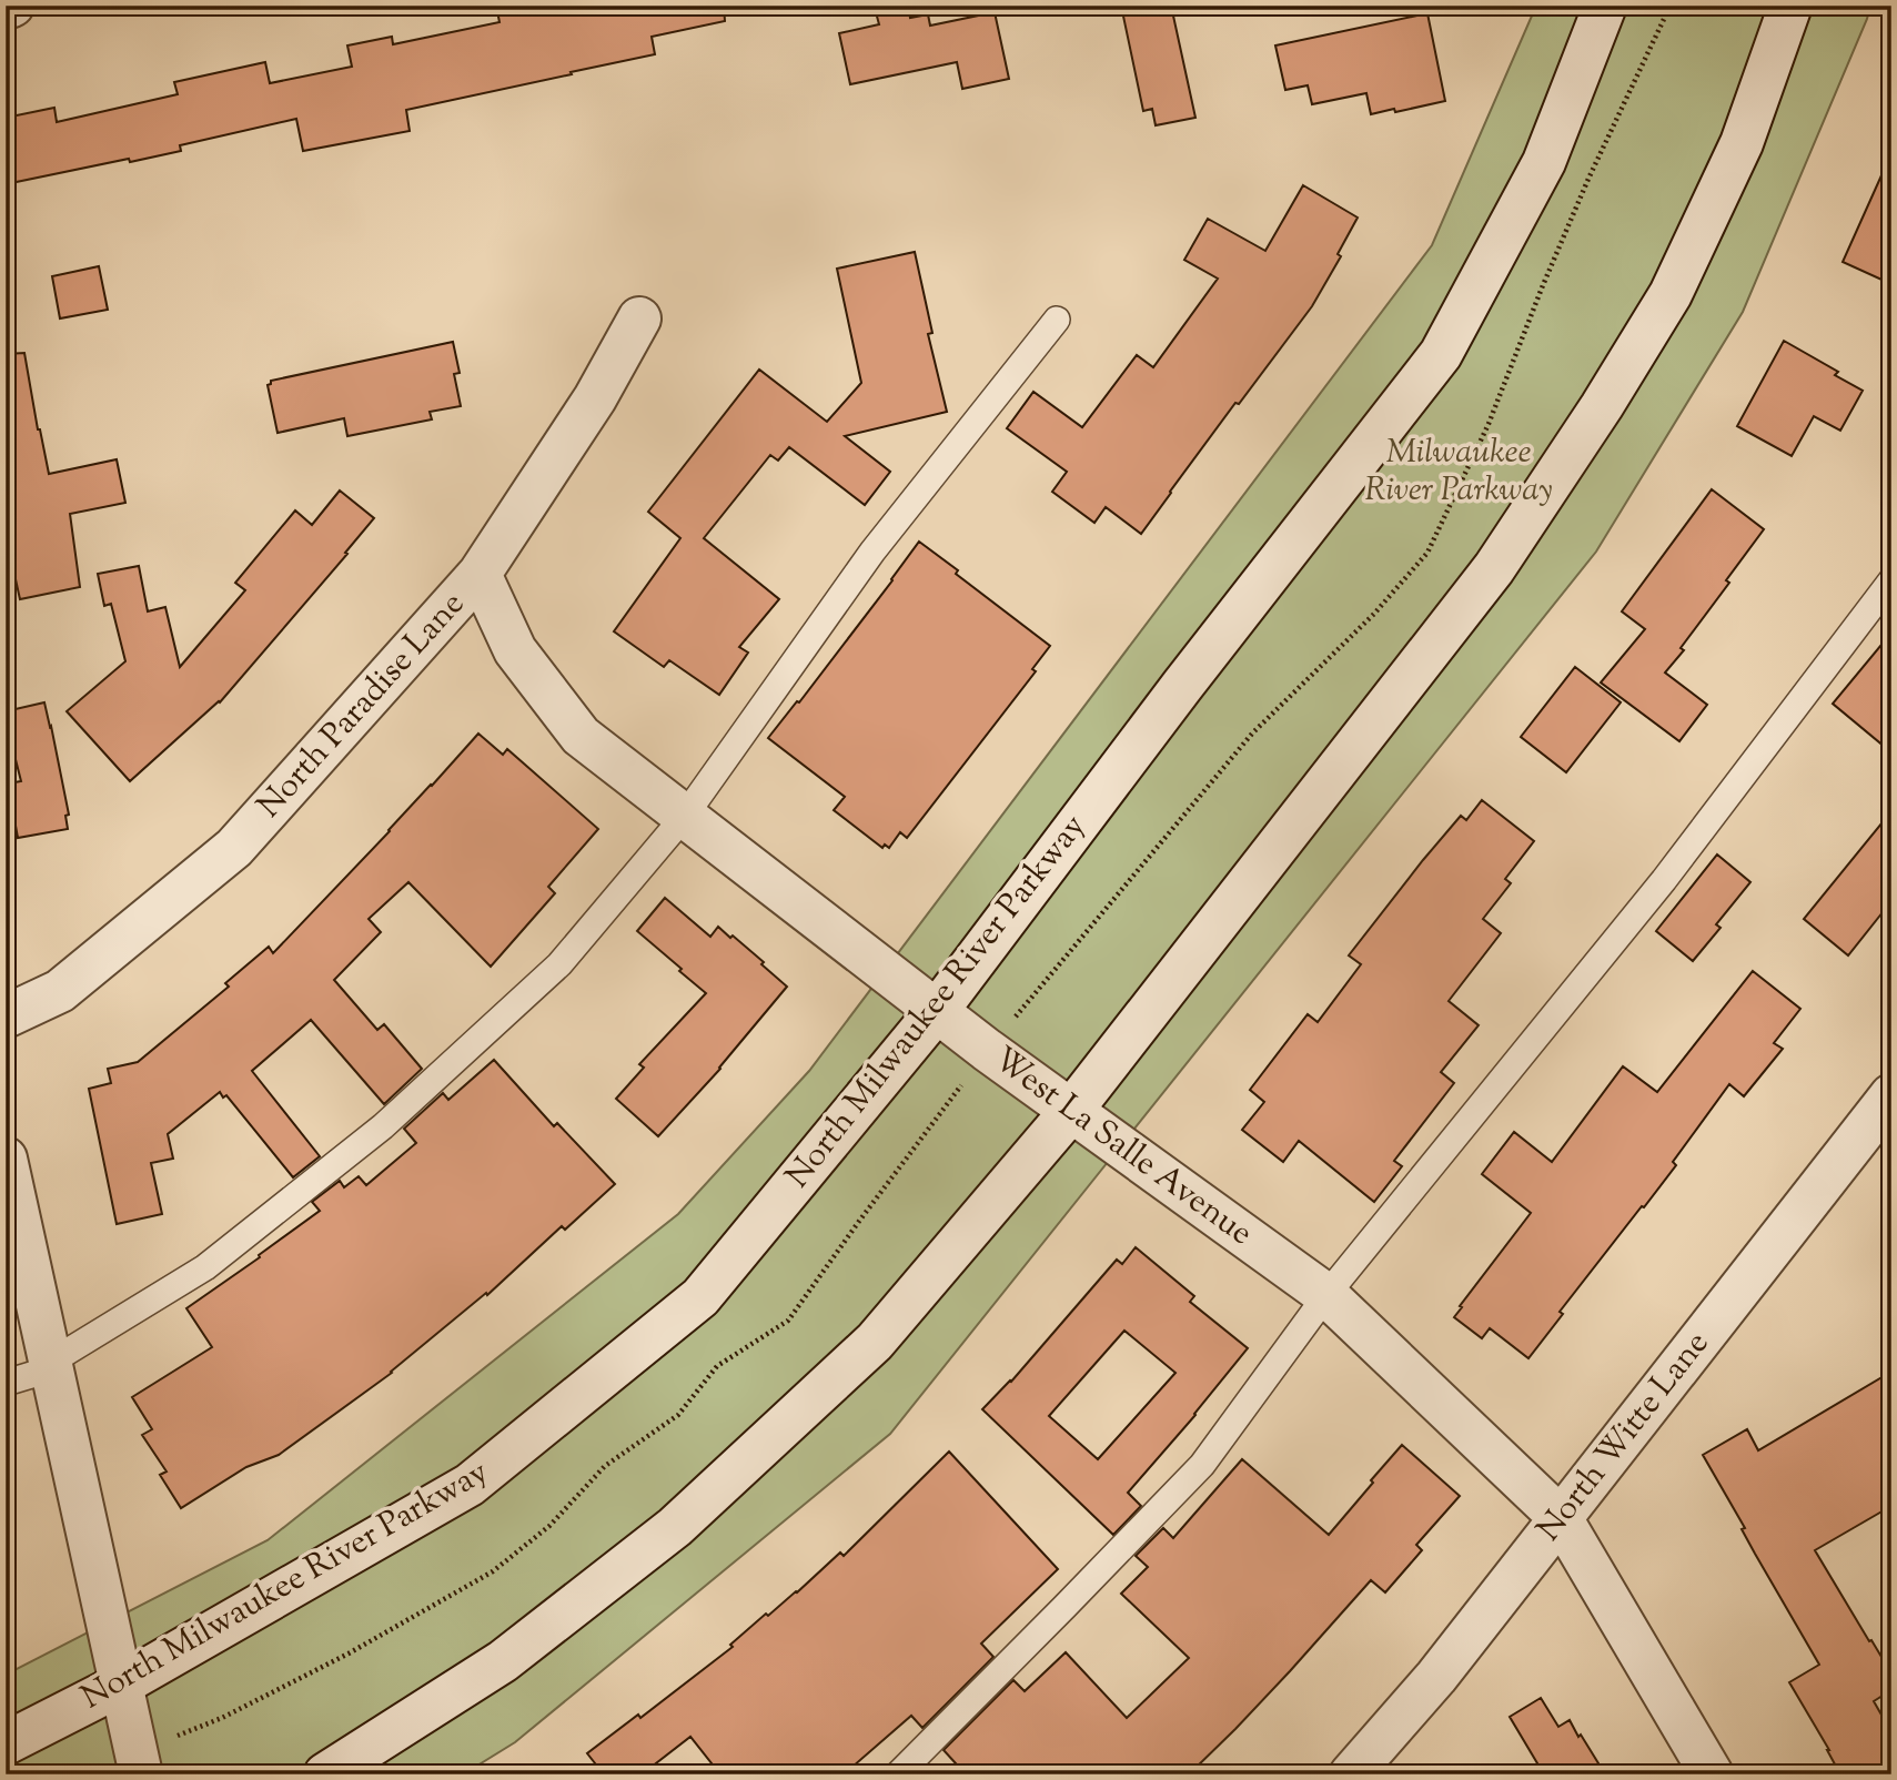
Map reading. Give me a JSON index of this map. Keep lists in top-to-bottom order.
{
  "streets": {
    "street": [
      "North Paradise Lane",
      "North Milwaukee River Parkway",
      "West La Salle Avenue",
      "North Witte Lane"
    ]
  },
  "crossings": [
    ["North Paradise Lane", "West La Salle Avenue"],
    ["North Milwaukee River Parkway", "West La Salle Avenue"],
    ["West La Salle Avenue", "North Witte Lane"]
  ],
  "parks": ["Milwaukee River Parkway"]
}
